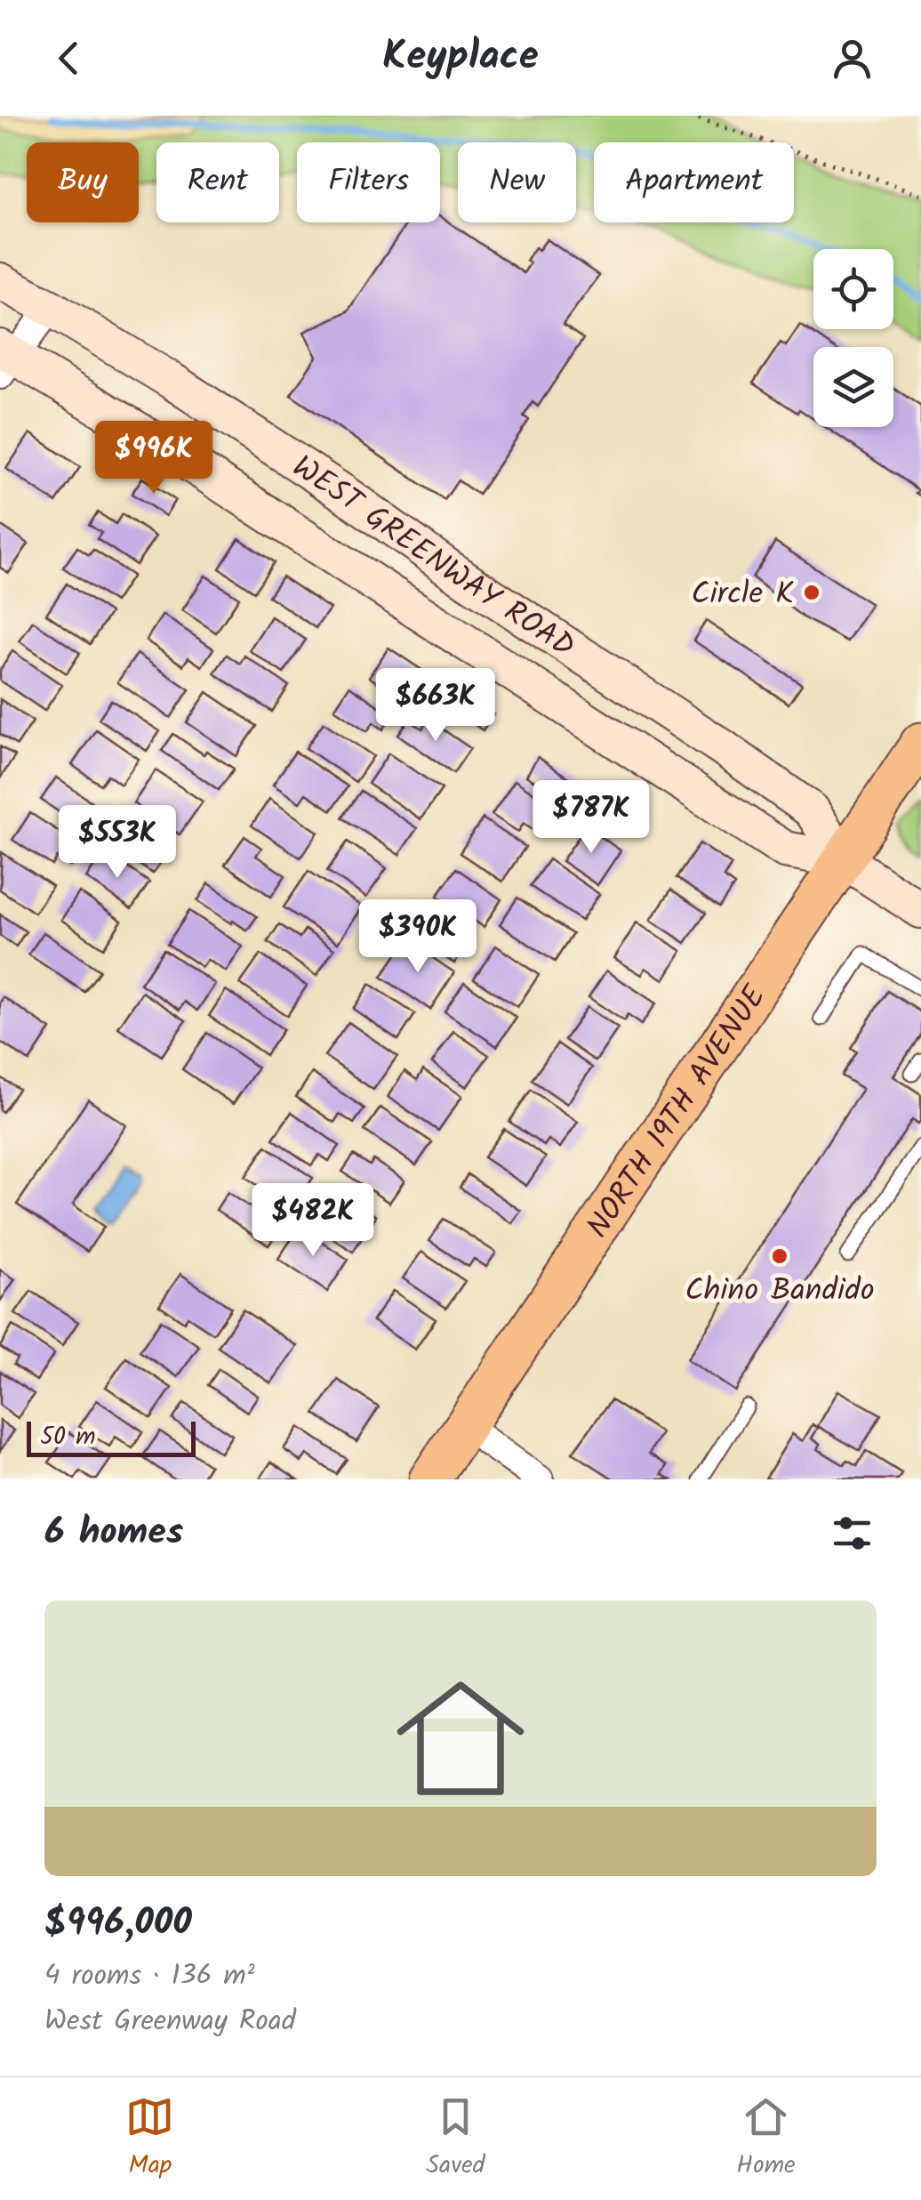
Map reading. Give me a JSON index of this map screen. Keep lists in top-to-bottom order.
{
  "streets": {
    "main road": ["WEST GREENWAY ROAD", "NORTH 19TH AVENUE"]
  },
  "crossings": [
    ["WEST GREENWAY ROAD", "NORTH 19TH AVENUE"]
  ],
  "places": ["Circle K", "Chino Bandido"],
  "scale_bar": "50 m",
  "page": {
    "header": "Keyplace",
    "chip": [
      "Buy",
      "Rent",
      "Filters",
      "New",
      "Apartment"
    ],
    "price": [
      "$996K",
      "$663K",
      "$787K",
      "$553K",
      "$390K",
      "$482K"
    ],
    "scale": "50 m",
    "heading": "6 homes",
    "list": [
      {
        "name": "$996,000",
        "note": "4 rooms · 136 m² · West Greenway Road"
      }
    ],
    "tabs": ["Map", "Saved", "Home"]
  }
}
